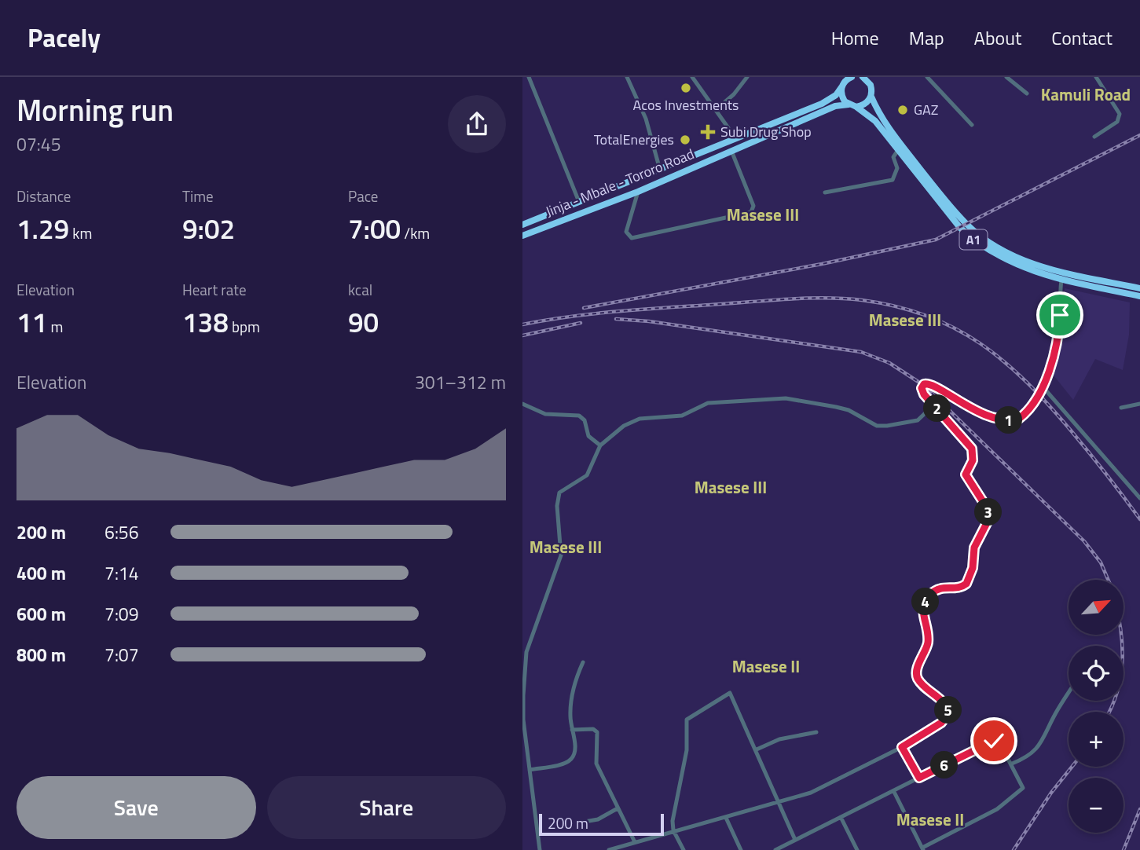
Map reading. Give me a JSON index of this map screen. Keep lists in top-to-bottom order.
{
  "streets": {
    "highway": ["Jinja - Mbale - Tororo Road", "A1"]
  },
  "crossings": [
    ["Jinja - Mbale - Tororo Road", "A1"]
  ],
  "districts": [
    "Kamuli Road",
    "Masese III",
    "Masese III",
    "Masese III",
    "Masese III",
    "Masese II",
    "Masese II"
  ],
  "places": {
    "other": ["Acos Investments", "GAZ", "TotalEnergies"],
    "health": ["Subi Drug Shop"]
  },
  "scale_bar": "200 m",
  "north": "top right",
  "page": {
    "header": "Pacely",
    "nav": [
      "Home",
      "Map",
      "About",
      "Contact"
    ],
    "heading": ["Morning run", "07:45"],
    "stats": [
      ["Distance", "1.29 km"],
      ["Time", "9:02"],
      ["Pace", "7:00 /km"],
      ["Elevation", "11 m"],
      ["Heart rate", "138 bpm"],
      ["kcal", "90"]
    ],
    "chart": ["Elevation", "301–312 m"],
    "pins": [
      "2",
      "1",
      "3",
      "4",
      "5",
      "6"
    ],
    "list": [
      {
        "name": "200 m",
        "note": "6:56"
      },
      {
        "name": "400 m",
        "note": "7:14"
      },
      {
        "name": "600 m",
        "note": "7:09"
      },
      {
        "name": "800 m",
        "note": "7:07"
      }
    ],
    "map_buttons": ["+", "−"],
    "buttons": ["Save", "Share"],
    "scale": "200 m"
  }
}
